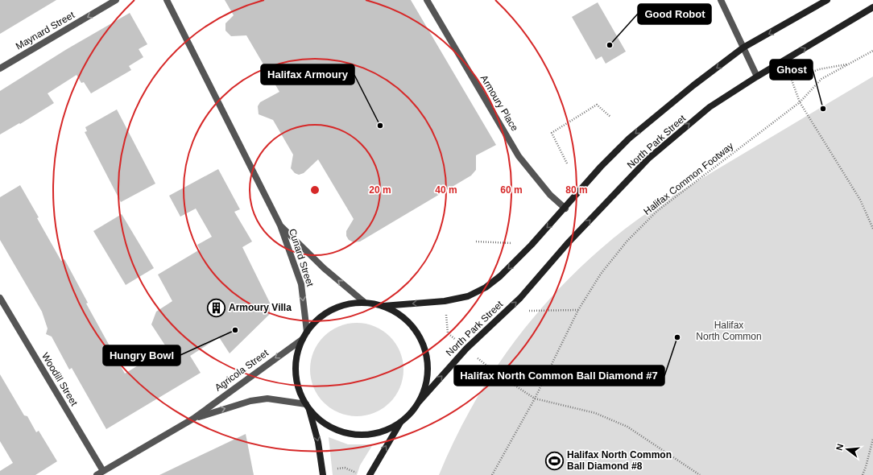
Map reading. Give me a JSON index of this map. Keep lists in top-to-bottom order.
{
  "streets": {
    "main road": ["North Park Street"],
    "street": [
      "Maynard Street",
      "Armoury Place",
      "Cunard Street",
      "Agricola Street",
      "Woodill Street"
    ],
    "path": ["Halifax Common Footway"]
  },
  "crossings": [
    ["Armoury Place", "North Park Street"],
    ["Agricola Street", "Woodill Street"]
  ],
  "one_way": ["Maynard Street"],
  "parks": ["Halifax North Common"],
  "places": {
    "other": [
      "Good Robot",
      "Ghost",
      "Halifax Armoury",
      "Hungry Bowl",
      "Halifax North Common Ball Diamond #7"
    ],
    "building": ["Armoury Villa"],
    "sports": ["Halifax North Common Ball Diamond #8"]
  },
  "north": "left",
  "rings": [
    "20 m",
    "40 m",
    "60 m",
    "80 m"
  ]
}
